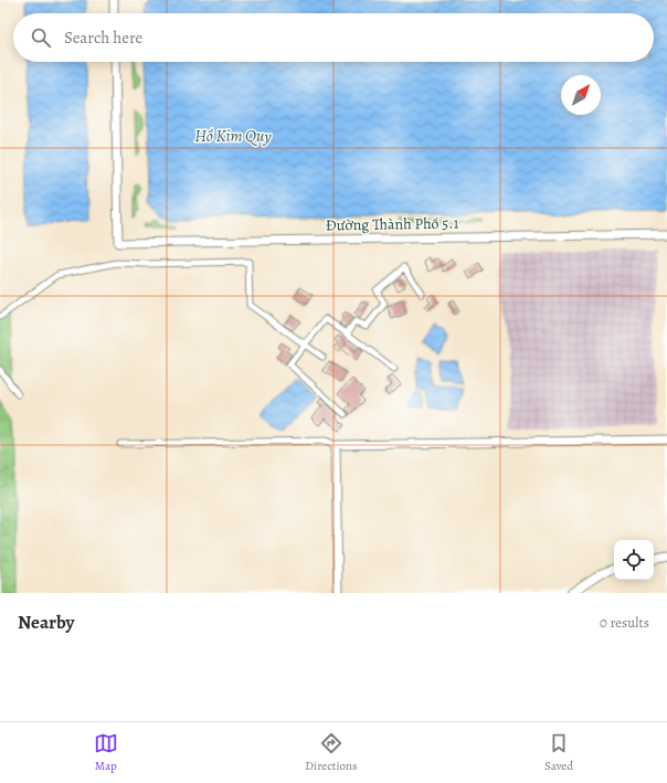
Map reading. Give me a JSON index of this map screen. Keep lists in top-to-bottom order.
{
  "streets": {
    "street": ["Đường Thành Phố 5.1"]
  },
  "water": ["Hồ Kim Quy"],
  "north": "top right",
  "page": {
    "search": "Search here",
    "heading": ["Nearby", "0 results"],
    "nav": ["Map", "Directions", "Saved"]
  }
}
